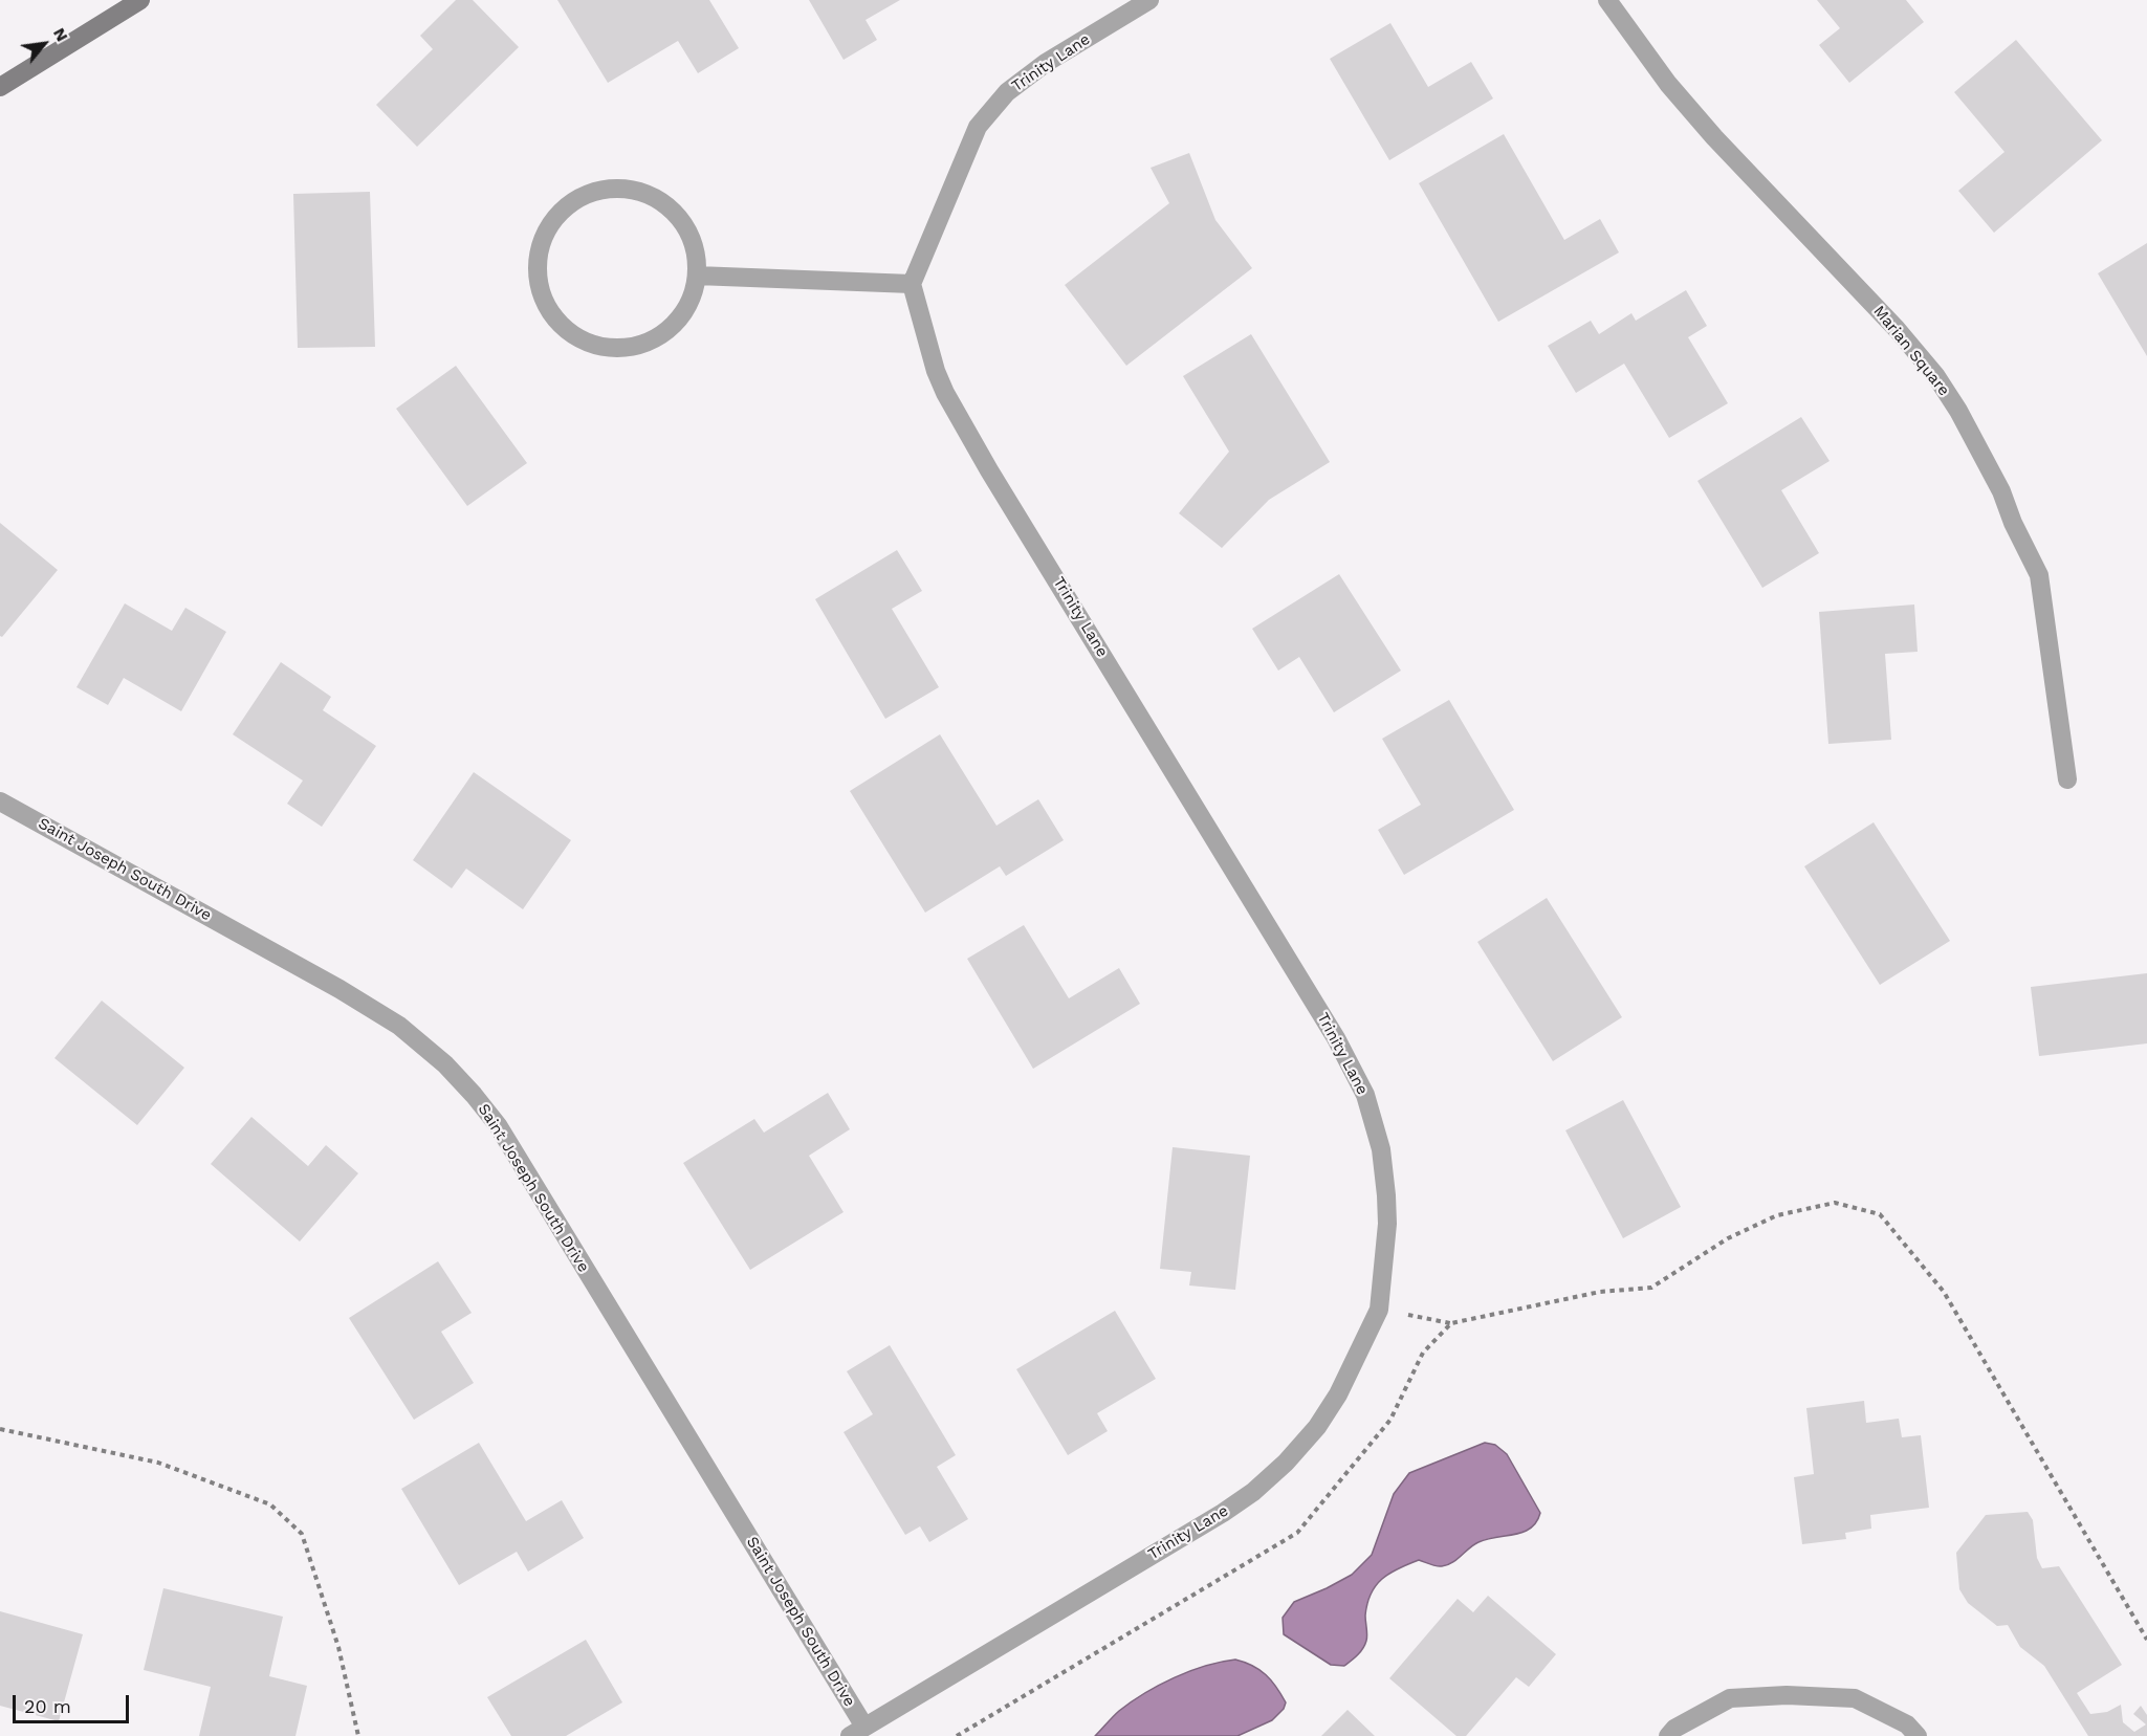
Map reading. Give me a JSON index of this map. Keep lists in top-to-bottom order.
{
  "streets": {
    "street": ["Trinity Lane", "Marian Square", "Saint Joseph South Drive"]
  },
  "crossings": [
    ["Trinity Lane", "Saint Joseph South Drive"]
  ],
  "scale_bar": "20 m",
  "north": "top right"
}
